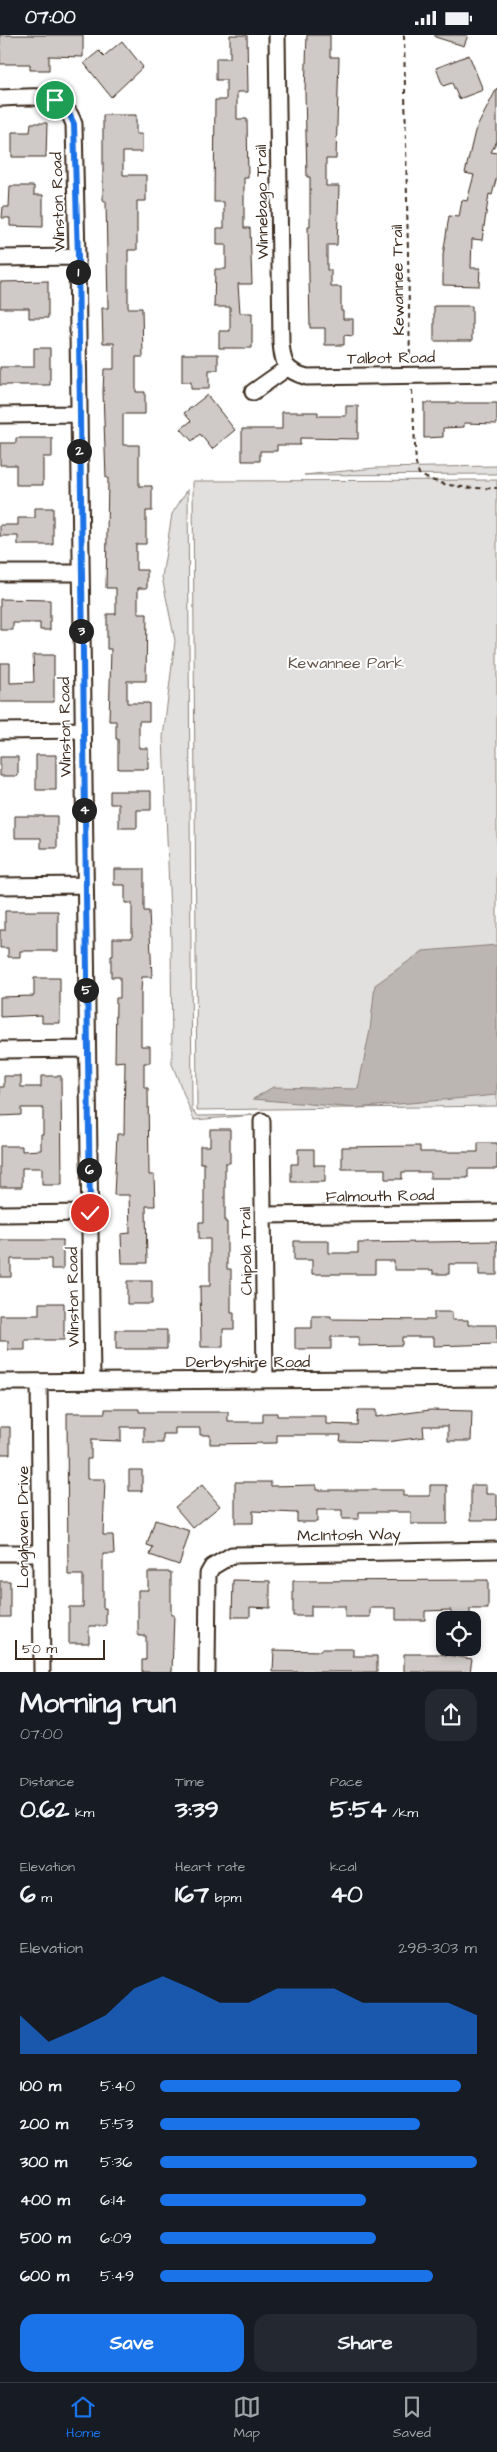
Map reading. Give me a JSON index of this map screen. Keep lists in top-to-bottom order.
{
  "streets": {
    "street": [
      "Winston Road",
      "Winnebago Trail",
      "Talbot Road",
      "Falmouth Road",
      "Chipola Trail",
      "Derbyshire Road",
      "Longhaven Drive",
      "McIntosh Way"
    ],
    "path": ["Kewannee Trail"]
  },
  "crossings": [
    ["Winston Road", "Derbyshire Road"],
    ["Winnebago Trail", "Talbot Road"],
    ["Kewannee Trail", "Talbot Road"],
    ["Falmouth Road", "Chipola Trail"],
    ["Chipola Trail", "Derbyshire Road"],
    ["Derbyshire Road", "Longhaven Drive"]
  ],
  "parks": ["Kewannee Park"],
  "scale_bar": "50 m",
  "page": {
    "status": "07:00",
    "pins": [
      "1",
      "2",
      "3",
      "4",
      "5",
      "6"
    ],
    "scale": "50 m",
    "heading": ["Morning run", "07:00"],
    "stats": [
      ["Distance", "0.62 km"],
      ["Time", "3:39"],
      ["Pace", "5:54 /km"],
      ["Elevation", "6 m"],
      ["Heart rate", "167 bpm"],
      ["kcal", "40"]
    ],
    "chart": ["Elevation", "298–303 m"],
    "list": [
      {
        "name": "100 m",
        "note": "5:40"
      },
      {
        "name": "200 m",
        "note": "5:53"
      },
      {
        "name": "300 m",
        "note": "5:36"
      },
      {
        "name": "400 m",
        "note": "6:14"
      },
      {
        "name": "500 m",
        "note": "6:09"
      },
      {
        "name": "600 m",
        "note": "5:49"
      }
    ],
    "buttons": ["Save", "Share"],
    "tabs": ["Home", "Map", "Saved"]
  }
}
